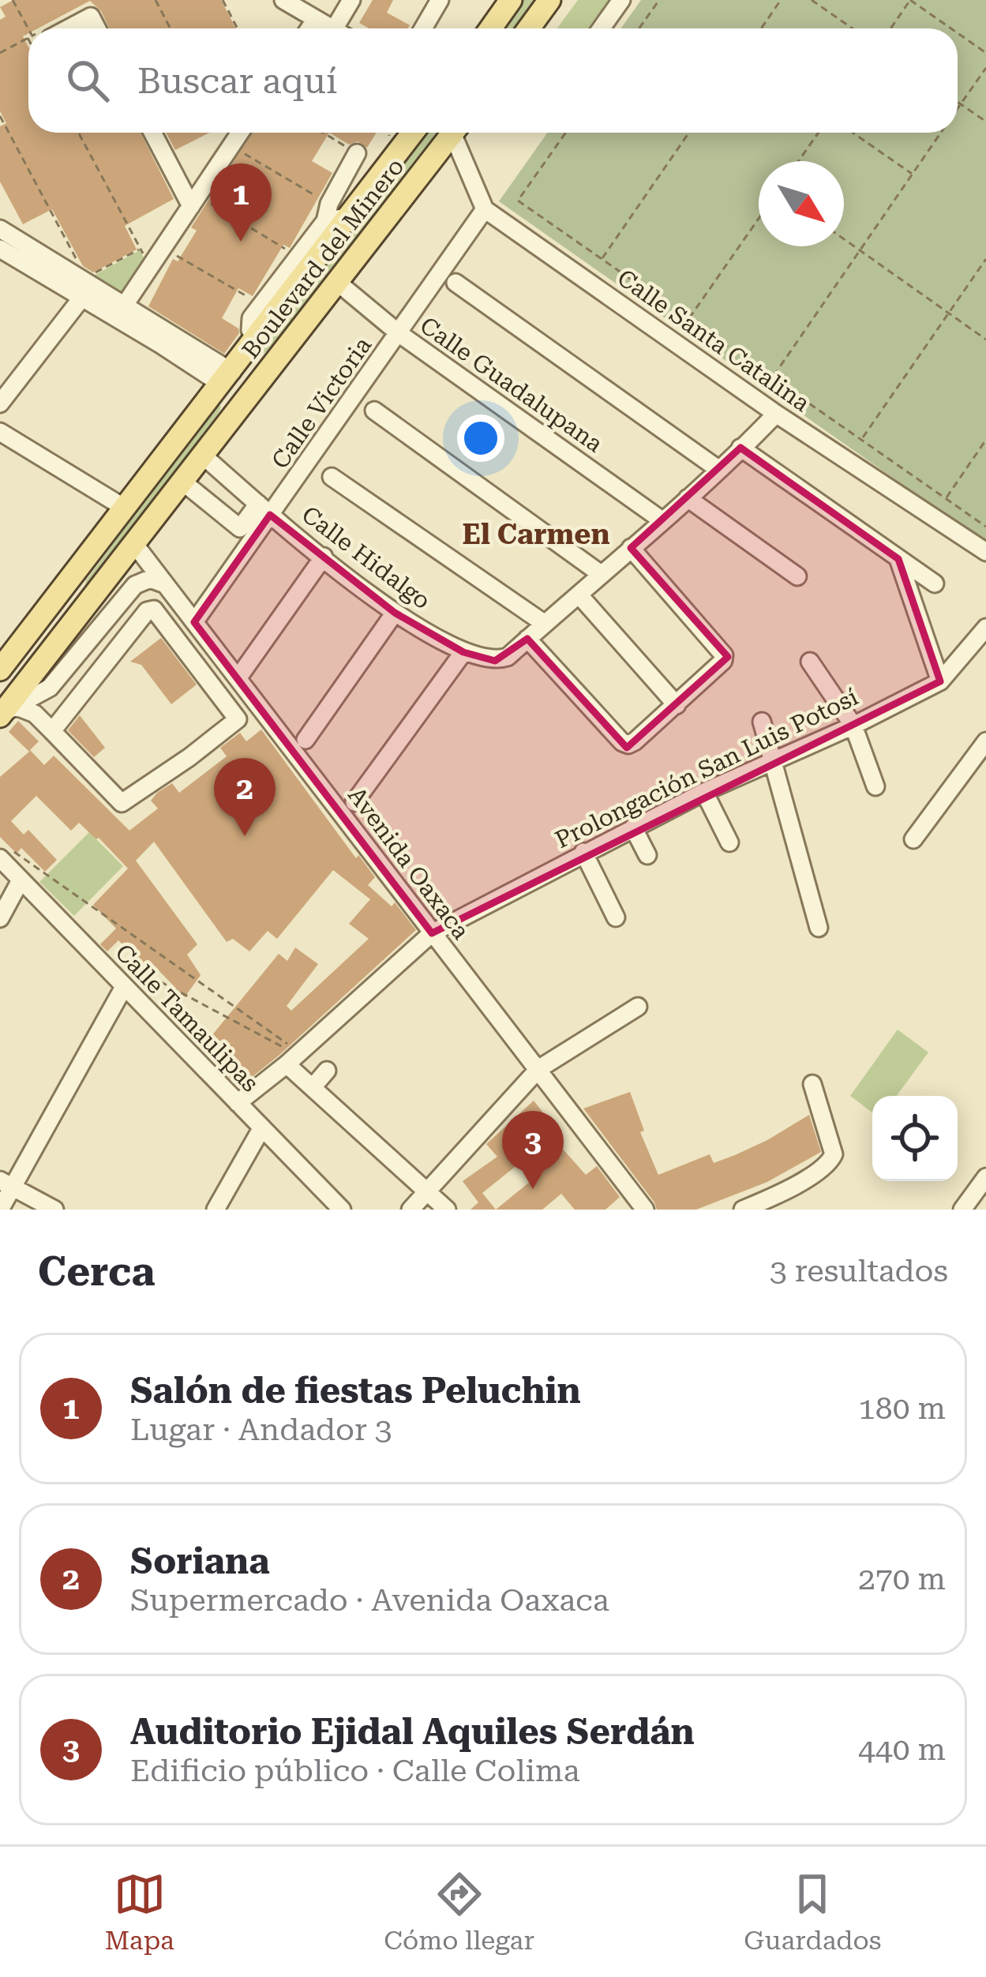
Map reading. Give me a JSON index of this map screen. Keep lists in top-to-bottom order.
{
  "streets": {
    "main road": ["Boulevard del Minero"],
    "street": [
      "Calle Santa Catalina",
      "Calle Guadalupana",
      "Calle Victoria",
      "Calle Hidalgo",
      "Prolongación San Luis Potosí",
      "Avenida Oaxaca",
      "Calle Tamaulipas"
    ]
  },
  "crossings": [
    ["Boulevard del Minero", "Calle Guadalupana"],
    ["Boulevard del Minero", "Calle Hidalgo"],
    ["Boulevard del Minero", "Avenida Oaxaca"],
    ["Calle Santa Catalina", "Calle Victoria"],
    ["Calle Santa Catalina", "Calle Hidalgo"],
    ["Calle Guadalupana", "Calle Victoria"],
    ["Calle Guadalupana", "Calle Hidalgo"],
    ["Calle Victoria", "Calle Hidalgo"],
    ["Calle Victoria", "Avenida Oaxaca"],
    ["Prolongación San Luis Potosí", "Avenida Oaxaca"],
    ["Prolongación San Luis Potosí", "Calle Tamaulipas"]
  ],
  "districts": ["El Carmen"],
  "north": "bottom right",
  "page": {
    "search": "Buscar aquí",
    "pins": ["1", "2", "3"],
    "heading": ["Cerca", "3 resultados"],
    "list": [
      {
        "mark": "1",
        "name": "Salón de fiestas Peluchin",
        "note": "Lugar · Andador 3",
        "value": "180 m"
      },
      {
        "mark": "2",
        "name": "Soriana",
        "note": "Supermercado · Avenida Oaxaca",
        "value": "270 m"
      },
      {
        "mark": "3",
        "name": "Auditorio Ejidal Aquiles Serdán",
        "note": "Edificio público · Calle Colima",
        "value": "440 m"
      }
    ],
    "nav": ["Mapa", "Cómo llegar", "Guardados"]
  }
}
